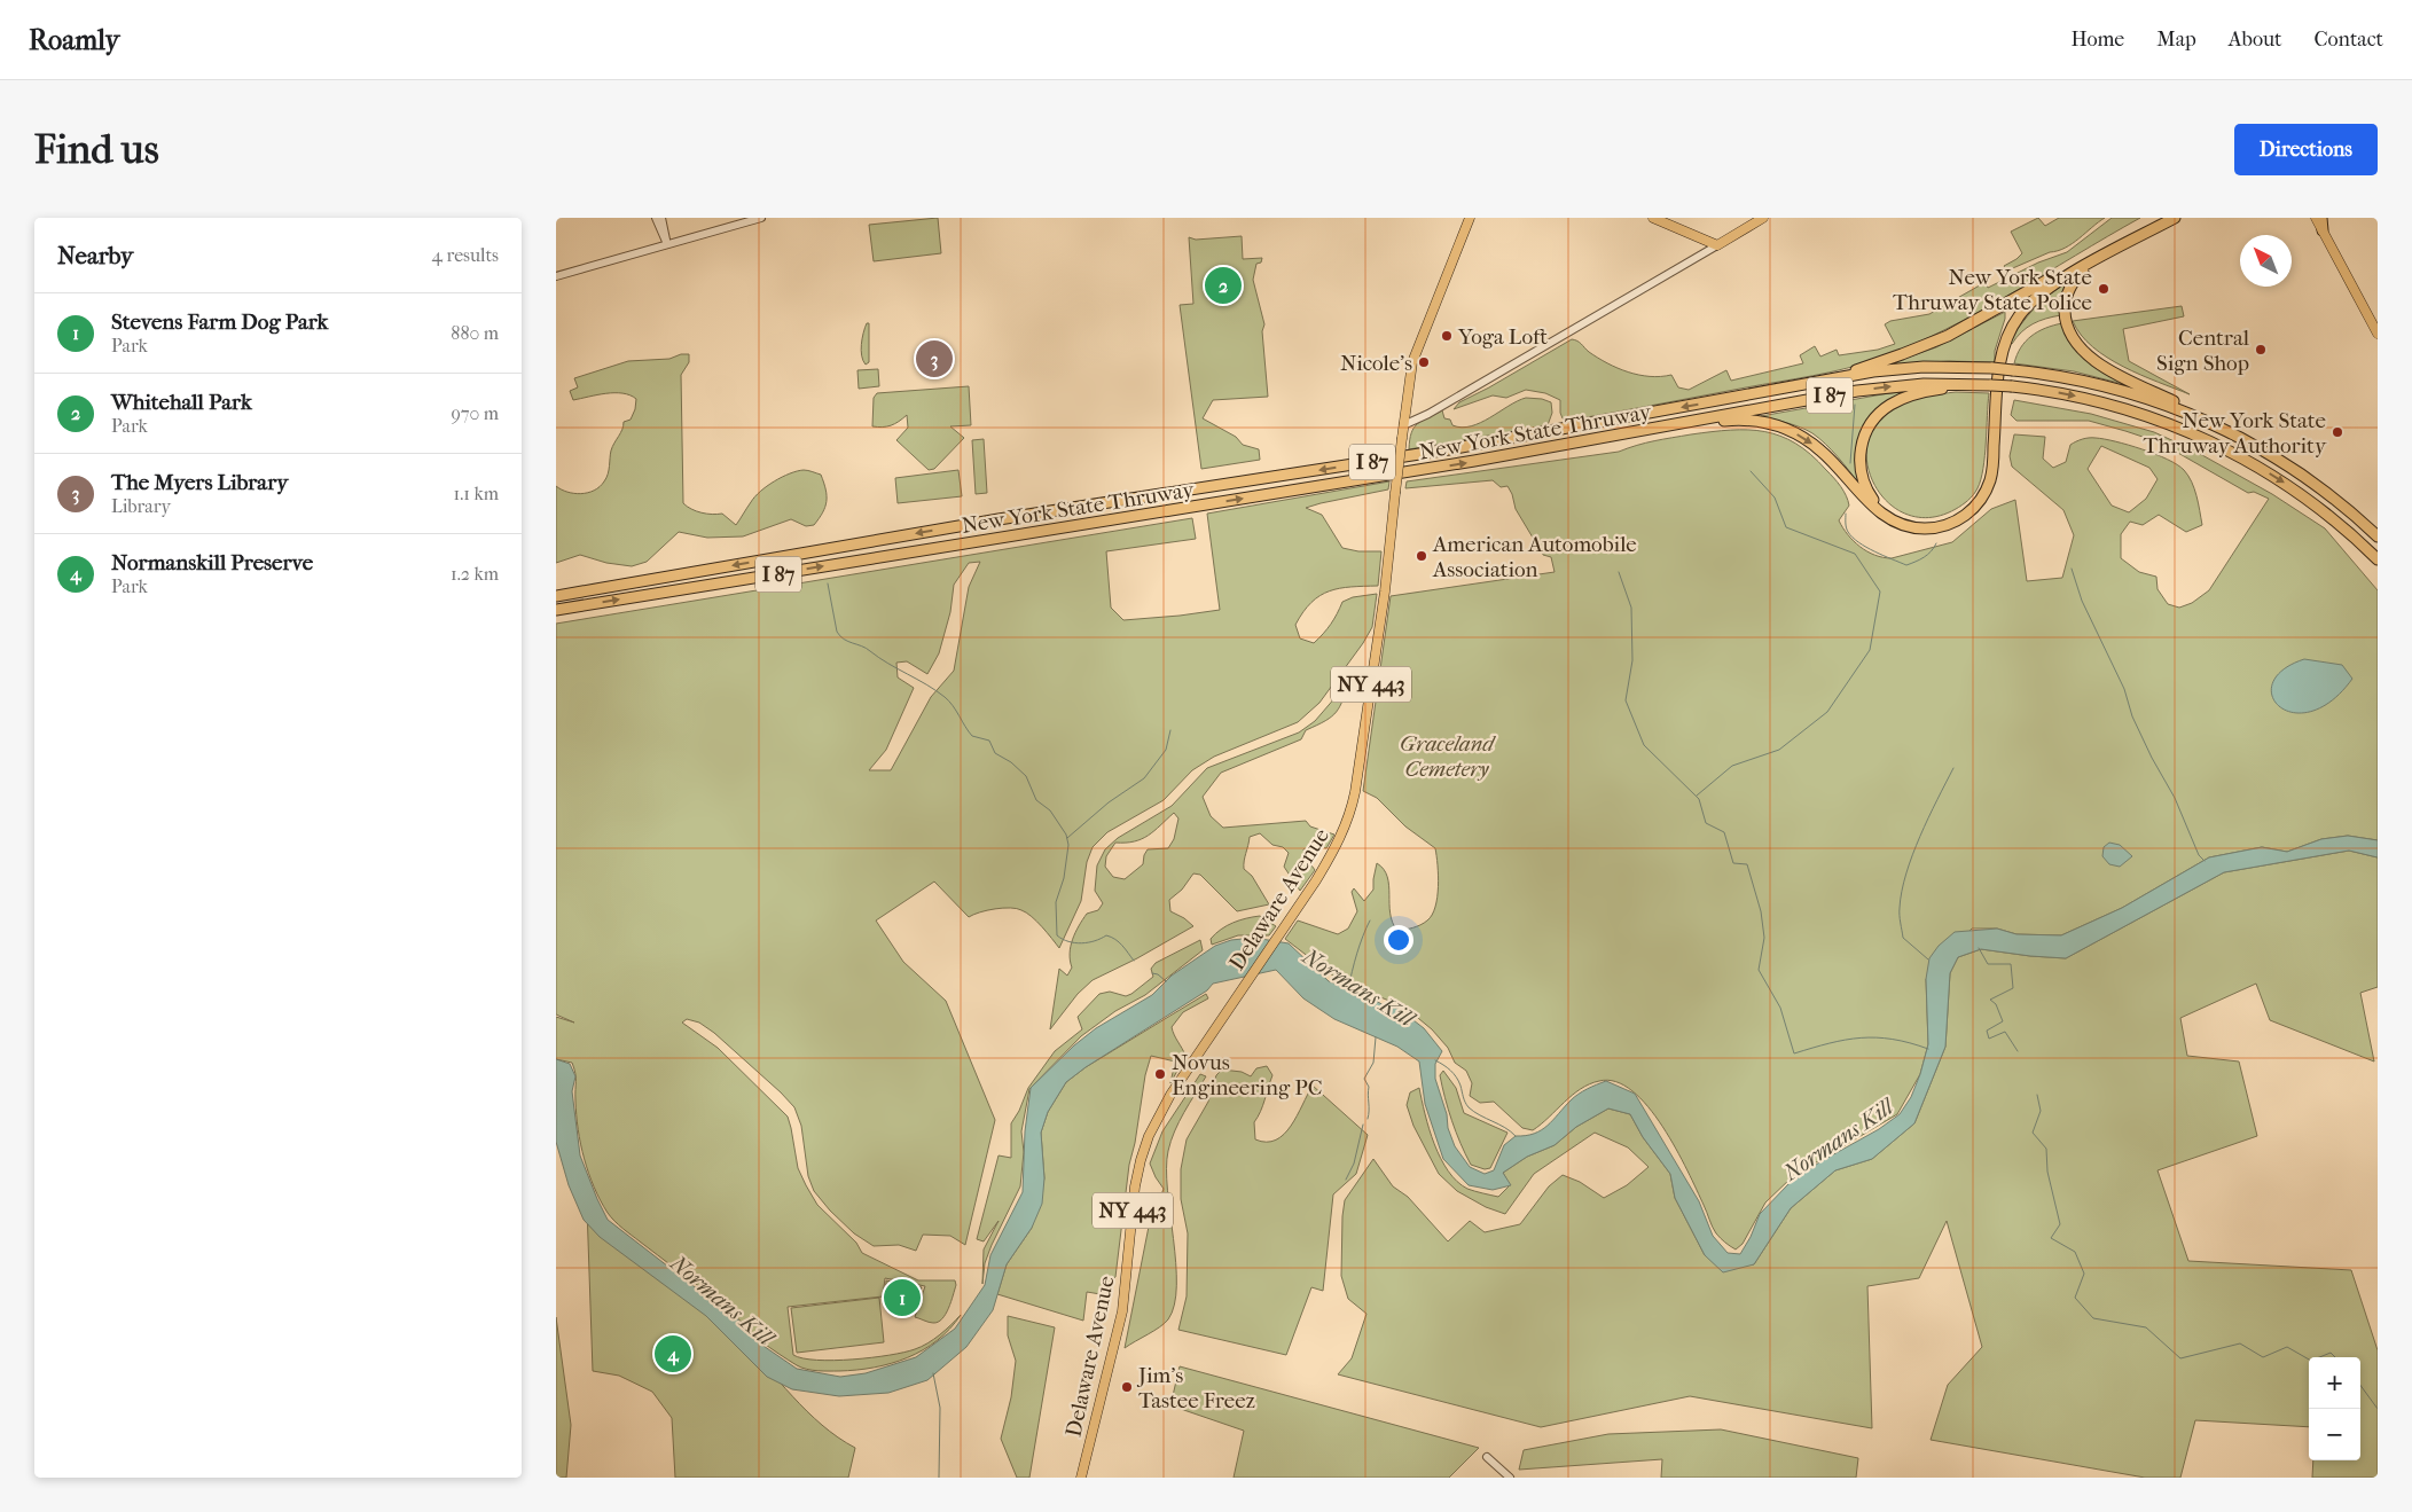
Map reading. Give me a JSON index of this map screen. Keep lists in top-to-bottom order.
{
  "streets": {
    "highway": ["I 87", "New York State Thruway"],
    "main road": ["NY 443", "Delaware Avenue"]
  },
  "water": ["Normans Kill"],
  "parks": ["Graceland Cemetery"],
  "places": [
    "New York State Thruway State Police",
    "Yoga Loft",
    "Central Sign Shop",
    "Nicole's",
    "New York State Thruway Authority",
    "American Automobile Association",
    "Novus Engineering PC",
    "Jim's Tastee Freez"
  ],
  "north": "top left",
  "page": {
    "header": "Roamly",
    "nav": [
      "Home",
      "Map",
      "About",
      "Contact"
    ],
    "buttons": "Directions",
    "title": "Find us",
    "heading": ["Nearby", "4 results"],
    "pins": [
      "2",
      "3",
      "1",
      "4"
    ],
    "list": [
      {
        "mark": "1",
        "name": "Stevens Farm Dog Park",
        "note": "Park",
        "value": "880 m"
      },
      {
        "mark": "2",
        "name": "Whitehall Park",
        "note": "Park",
        "value": "970 m"
      },
      {
        "mark": "3",
        "name": "The Myers Library",
        "note": "Library",
        "value": "1.1 km"
      },
      {
        "mark": "4",
        "name": "Normanskill Preserve",
        "note": "Park",
        "value": "1.2 km"
      }
    ],
    "map_buttons": ["+", "−"]
  }
}
